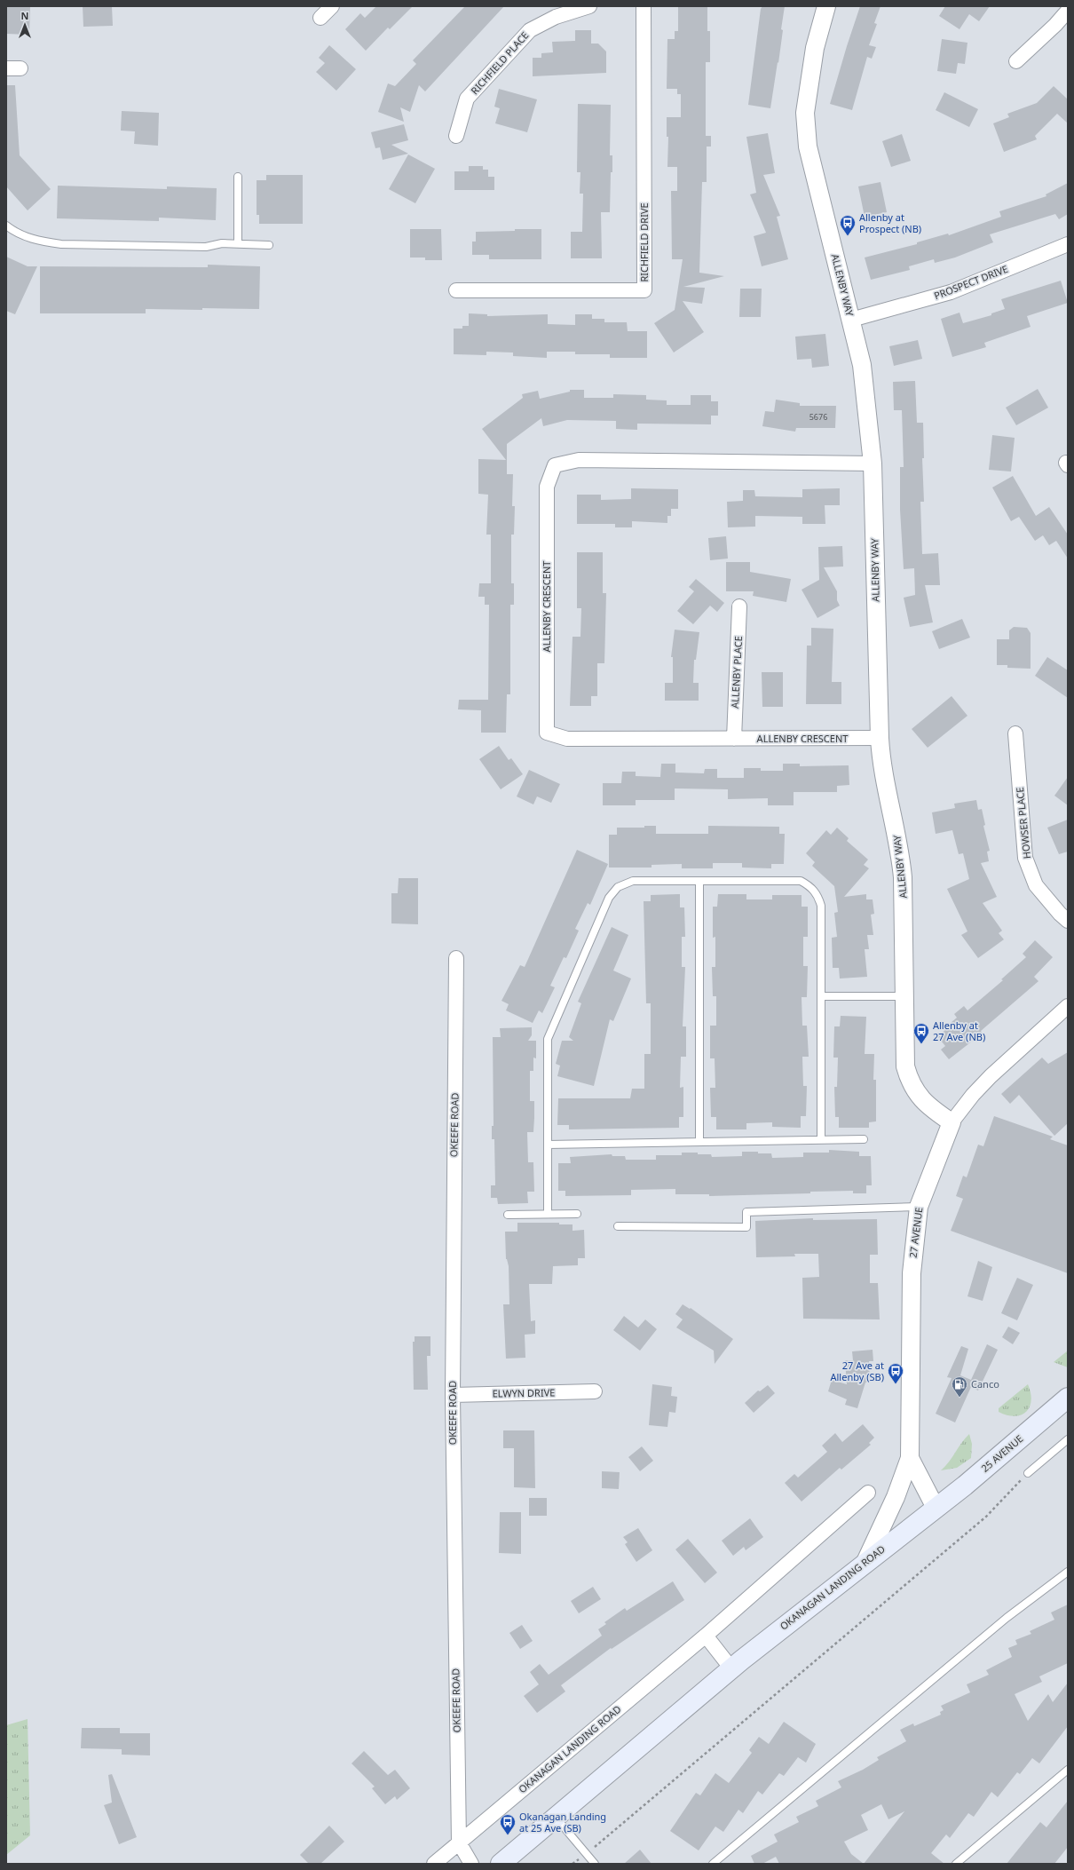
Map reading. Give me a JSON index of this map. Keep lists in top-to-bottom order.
{
  "streets": {
    "main road": ["25 AVENUE", "OKANAGAN LANDING ROAD"],
    "street": [
      "RICHFIELD PLACE",
      "RICHFIELD DRIVE",
      "PROSPECT DRIVE",
      "ALLENBY WAY",
      "ALLENBY CRESCENT",
      "ALLENBY PLACE",
      "HOWSER PLACE",
      "OKEEFE ROAD",
      "27 AVENUE",
      "ELWYN DRIVE"
    ]
  },
  "crossings": [
    ["PROSPECT DRIVE", "ALLENBY WAY"],
    ["ALLENBY WAY", "ALLENBY CRESCENT"],
    ["ALLENBY WAY", "27 AVENUE"],
    ["ALLENBY CRESCENT", "ALLENBY PLACE"],
    ["OKEEFE ROAD", "ELWYN DRIVE"],
    ["OKEEFE ROAD", "OKANAGAN LANDING ROAD"],
    ["27 AVENUE", "25 AVENUE"],
    ["27 AVENUE", "OKANAGAN LANDING ROAD"],
    ["25 AVENUE", "OKANAGAN LANDING ROAD"]
  ],
  "places": {
    "bus stop": [
      "Allenby at Prospect (NB)",
      "Allenby at 27 Ave (NB)",
      "27 Ave at Allenby (SB)",
      "Okanagan Landing at 25 Ave (SB)"
    ],
    "fuel station": ["Canco"]
  },
  "house_numbers": ["5676"],
  "north": "top"
}
